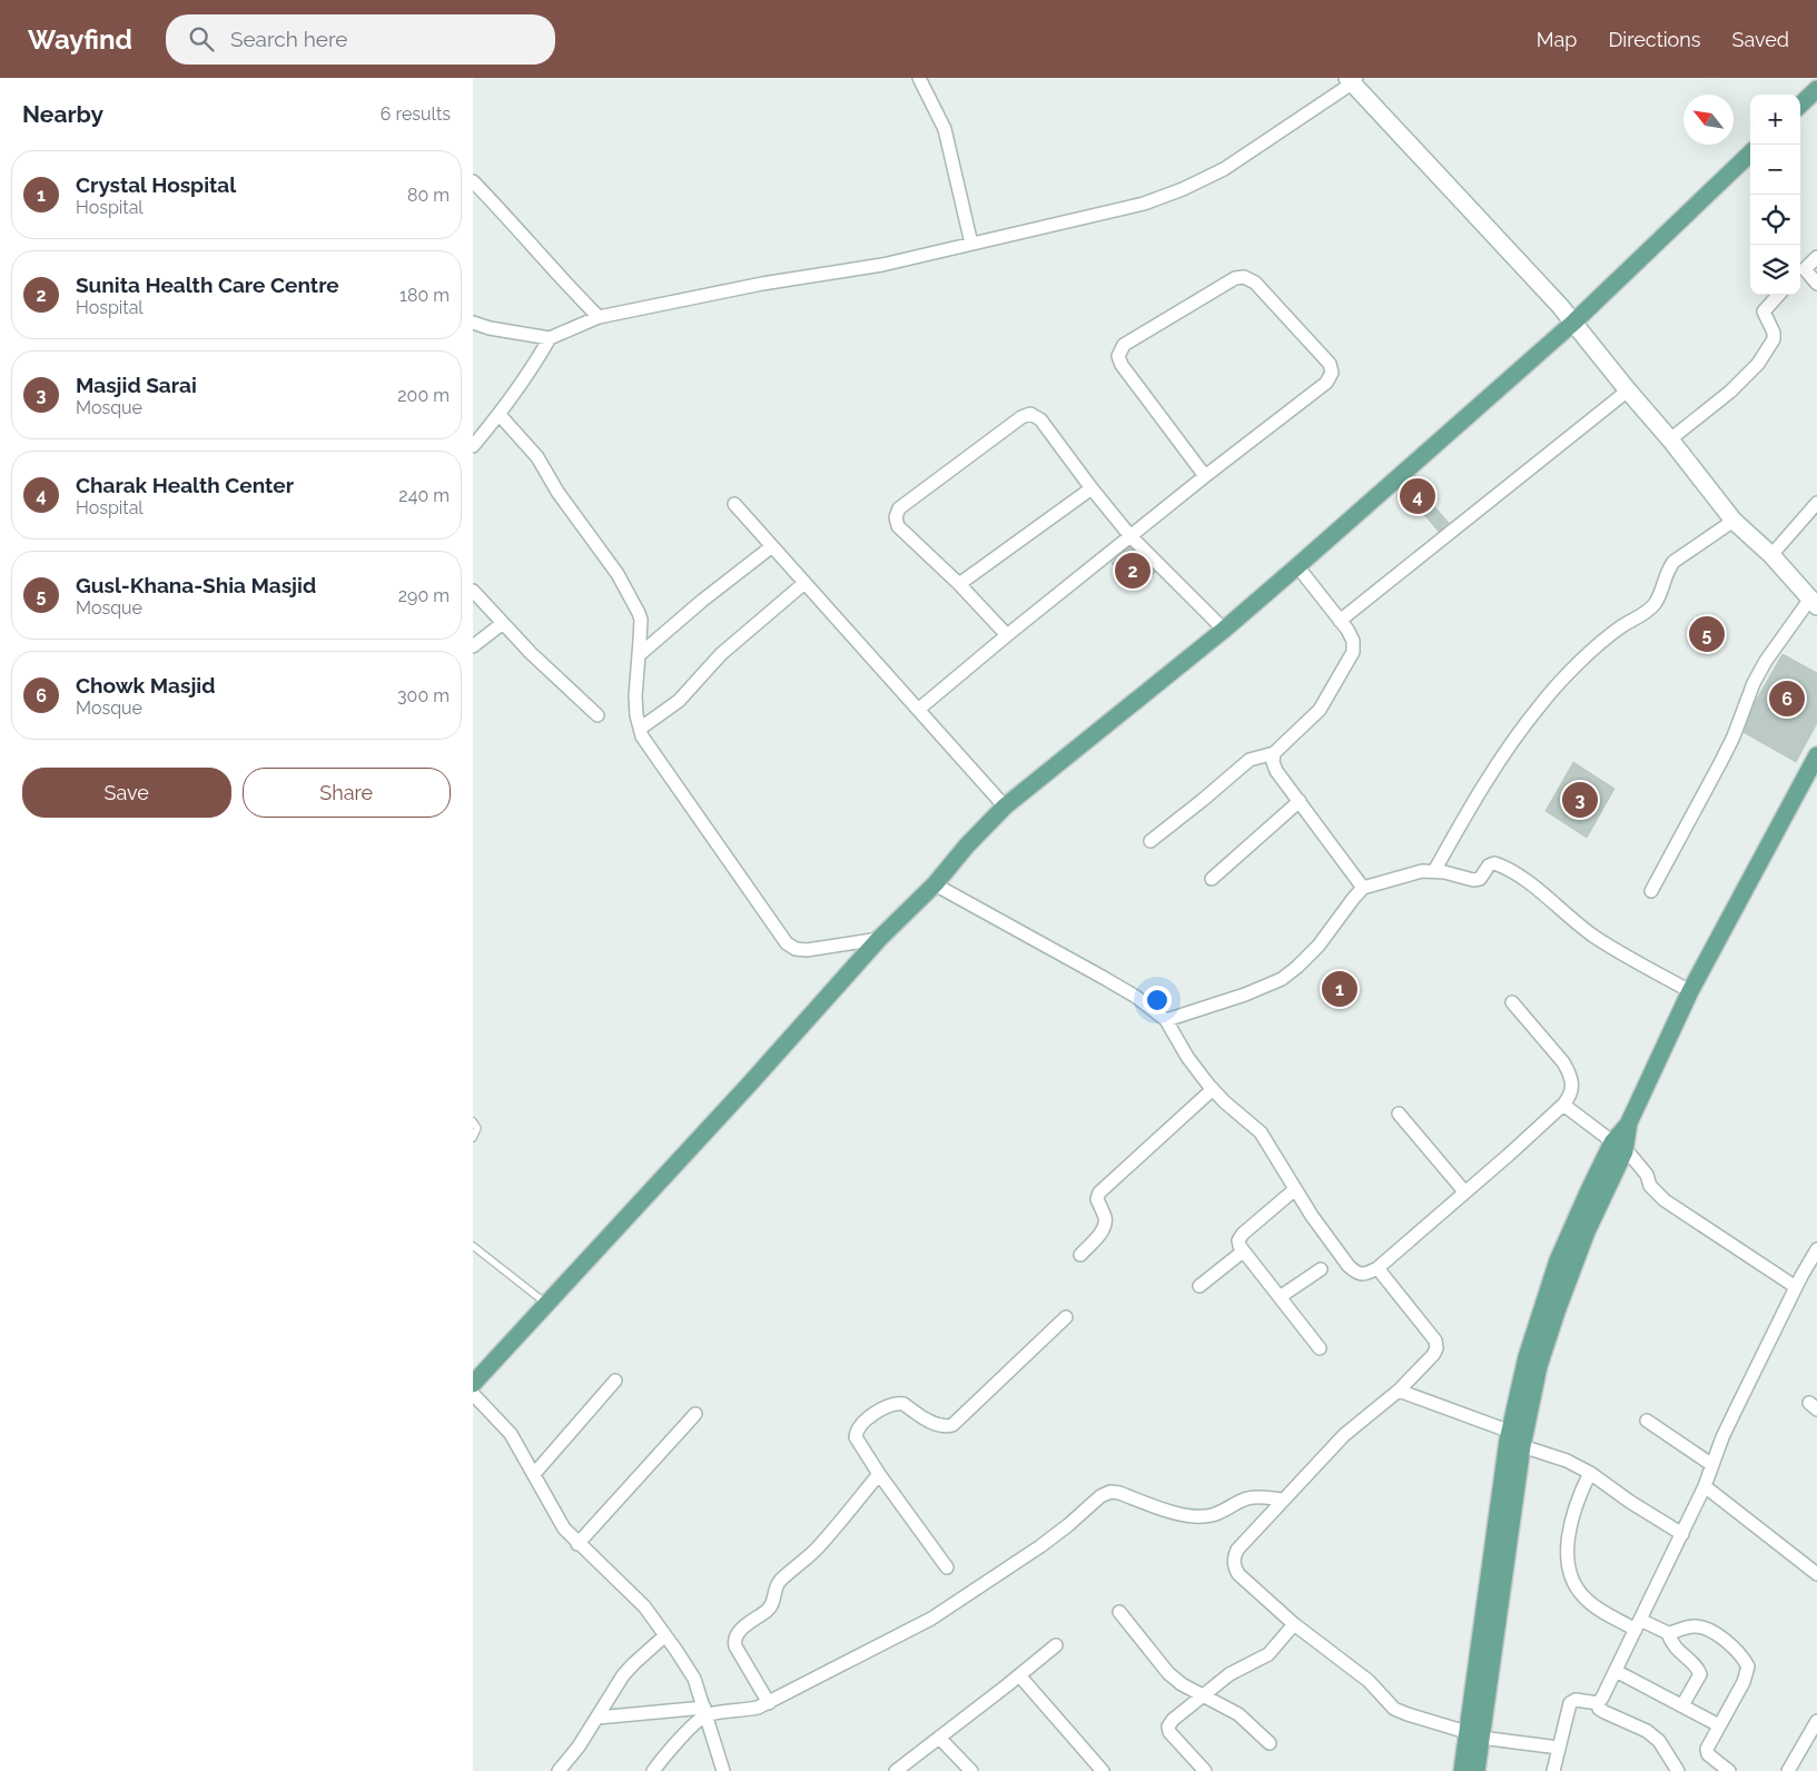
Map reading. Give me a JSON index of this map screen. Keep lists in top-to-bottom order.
{
  "north": "top left",
  "page": {
    "header": "Wayfind",
    "search": "Search here",
    "nav": ["Map", "Directions", "Saved"],
    "heading": ["Nearby", "6 results"],
    "map_buttons": ["+", "−"],
    "list": [
      {
        "mark": "1",
        "name": "Crystal Hospital",
        "note": "Hospital",
        "value": "80 m"
      },
      {
        "mark": "2",
        "name": "Sunita Health Care Centre",
        "note": "Hospital",
        "value": "180 m"
      },
      {
        "mark": "3",
        "name": "Masjid Sarai",
        "note": "Mosque",
        "value": "200 m"
      },
      {
        "mark": "4",
        "name": "Charak Health Center",
        "note": "Hospital",
        "value": "240 m"
      },
      {
        "mark": "5",
        "name": "Gusl-Khana-Shia Masjid",
        "note": "Mosque",
        "value": "290 m"
      },
      {
        "mark": "6",
        "name": "Chowk Masjid",
        "note": "Mosque",
        "value": "300 m"
      }
    ],
    "pins": [
      "4",
      "2",
      "5",
      "6",
      "3",
      "1"
    ],
    "buttons": ["Save", "Share"]
  }
}
